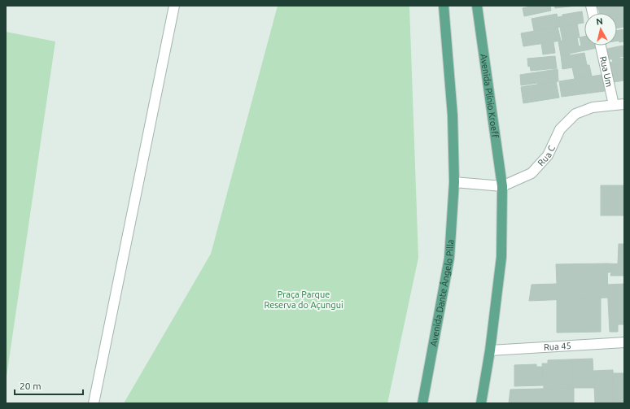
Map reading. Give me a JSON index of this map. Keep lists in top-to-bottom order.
{
  "streets": {
    "main road": ["Avenida Plínio Kroeff", "Avenida Dante Ângelo Pilla"],
    "street": ["Rua Um", "Rua C", "Rua 45"]
  },
  "crossings": [
    ["Rua Um", "Rua C"],
    ["Avenida Plínio Kroeff", "Rua C"],
    ["Rua C", "Avenida Dante Ângelo Pilla"]
  ],
  "parks": ["Praça Parque Reserva do Açungui"],
  "scale_bar": "20 m",
  "north": "top"
}
